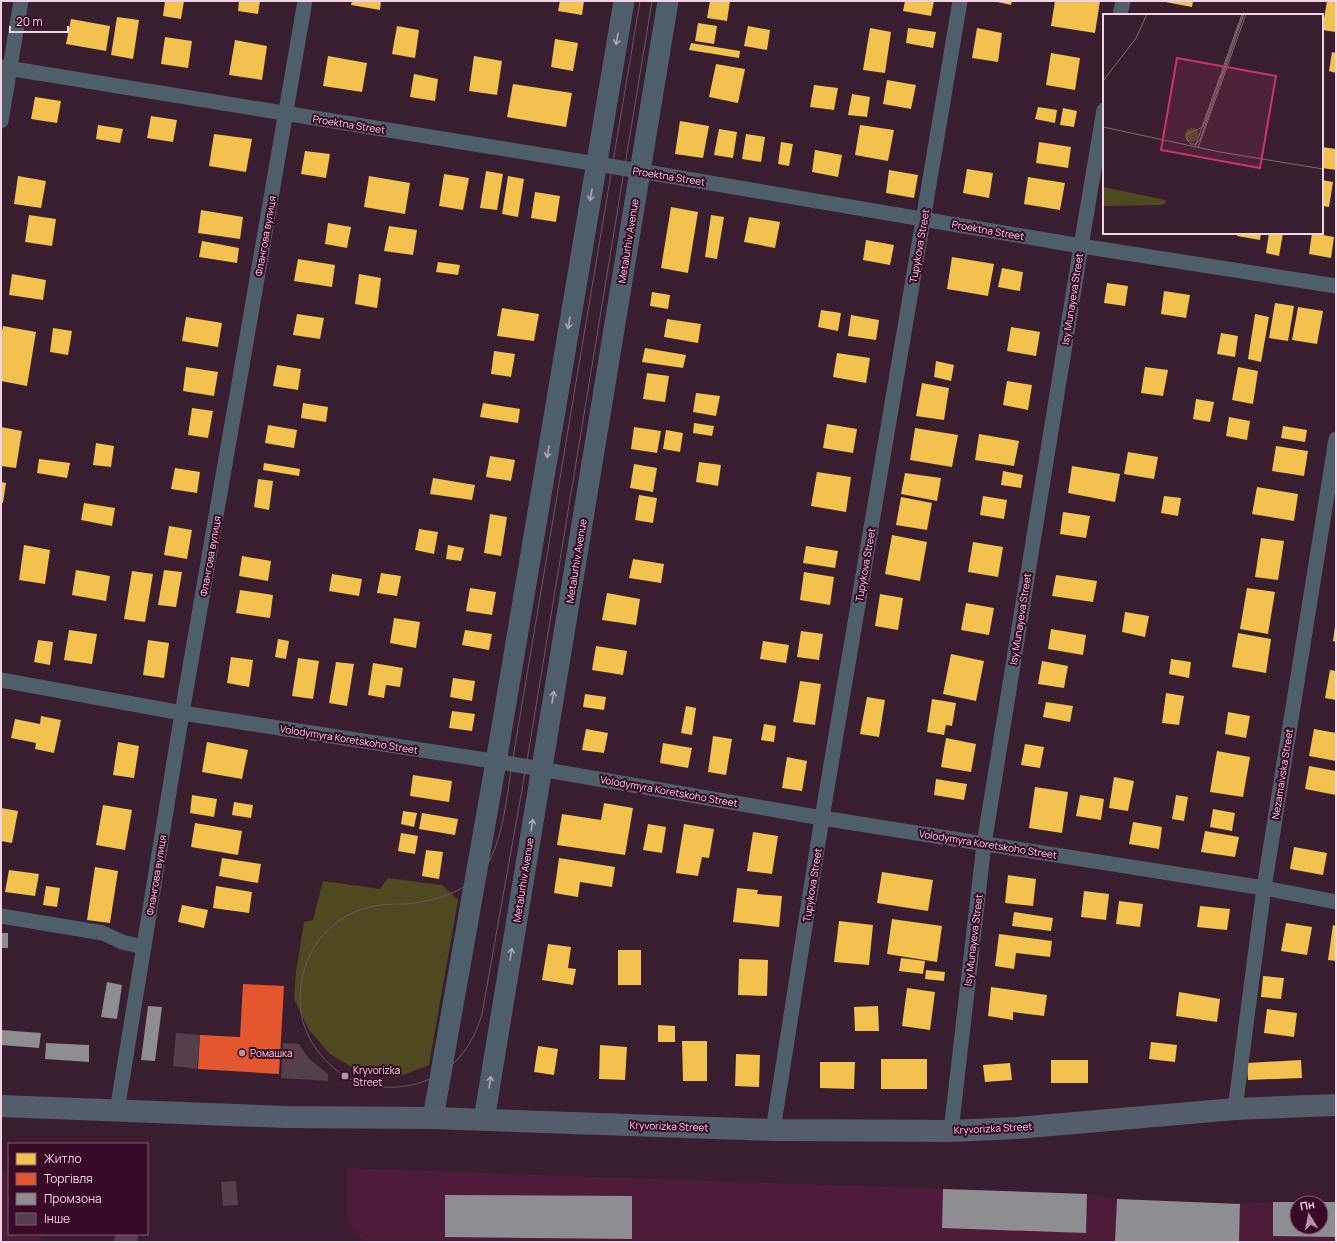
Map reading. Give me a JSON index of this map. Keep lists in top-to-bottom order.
{
  "streets": {
    "main road": ["Metalurhiv Avenue", "Kryvorizka Street"],
    "street": [
      "Proektna Street",
      "Флангова вулиця",
      "Tupykova Street",
      "Isy Munayeva Street",
      "Volodymyra Koretskoho Street",
      "Nezamaivska Street"
    ]
  },
  "crossings": [
    ["Proektna Street", "Флангова вулиця"],
    ["Proektna Street", "Metalurhiv Avenue"],
    ["Proektna Street", "Tupykova Street"],
    ["Proektna Street", "Isy Munayeva Street"],
    ["Флангова вулиця", "Volodymyra Koretskoho Street"],
    ["Флангова вулиця", "Kryvorizka Street"],
    ["Metalurhiv Avenue", "Volodymyra Koretskoho Street"],
    ["Metalurhiv Avenue", "Kryvorizka Street"],
    ["Tupykova Street", "Volodymyra Koretskoho Street"],
    ["Tupykova Street", "Kryvorizka Street"],
    ["Isy Munayeva Street", "Volodymyra Koretskoho Street"],
    ["Isy Munayeva Street", "Kryvorizka Street"],
    ["Volodymyra Koretskoho Street", "Nezamaivska Street"],
    ["Nezamaivska Street", "Kryvorizka Street"]
  ],
  "places": {
    "other": ["Ромашка"],
    "transit": ["Kryvorizka Street"]
  },
  "legend": [
    "Житло",
    "Торгівля",
    "Промзона",
    "Інше"
  ],
  "scale_bar": "20 m",
  "north": "top"
}
